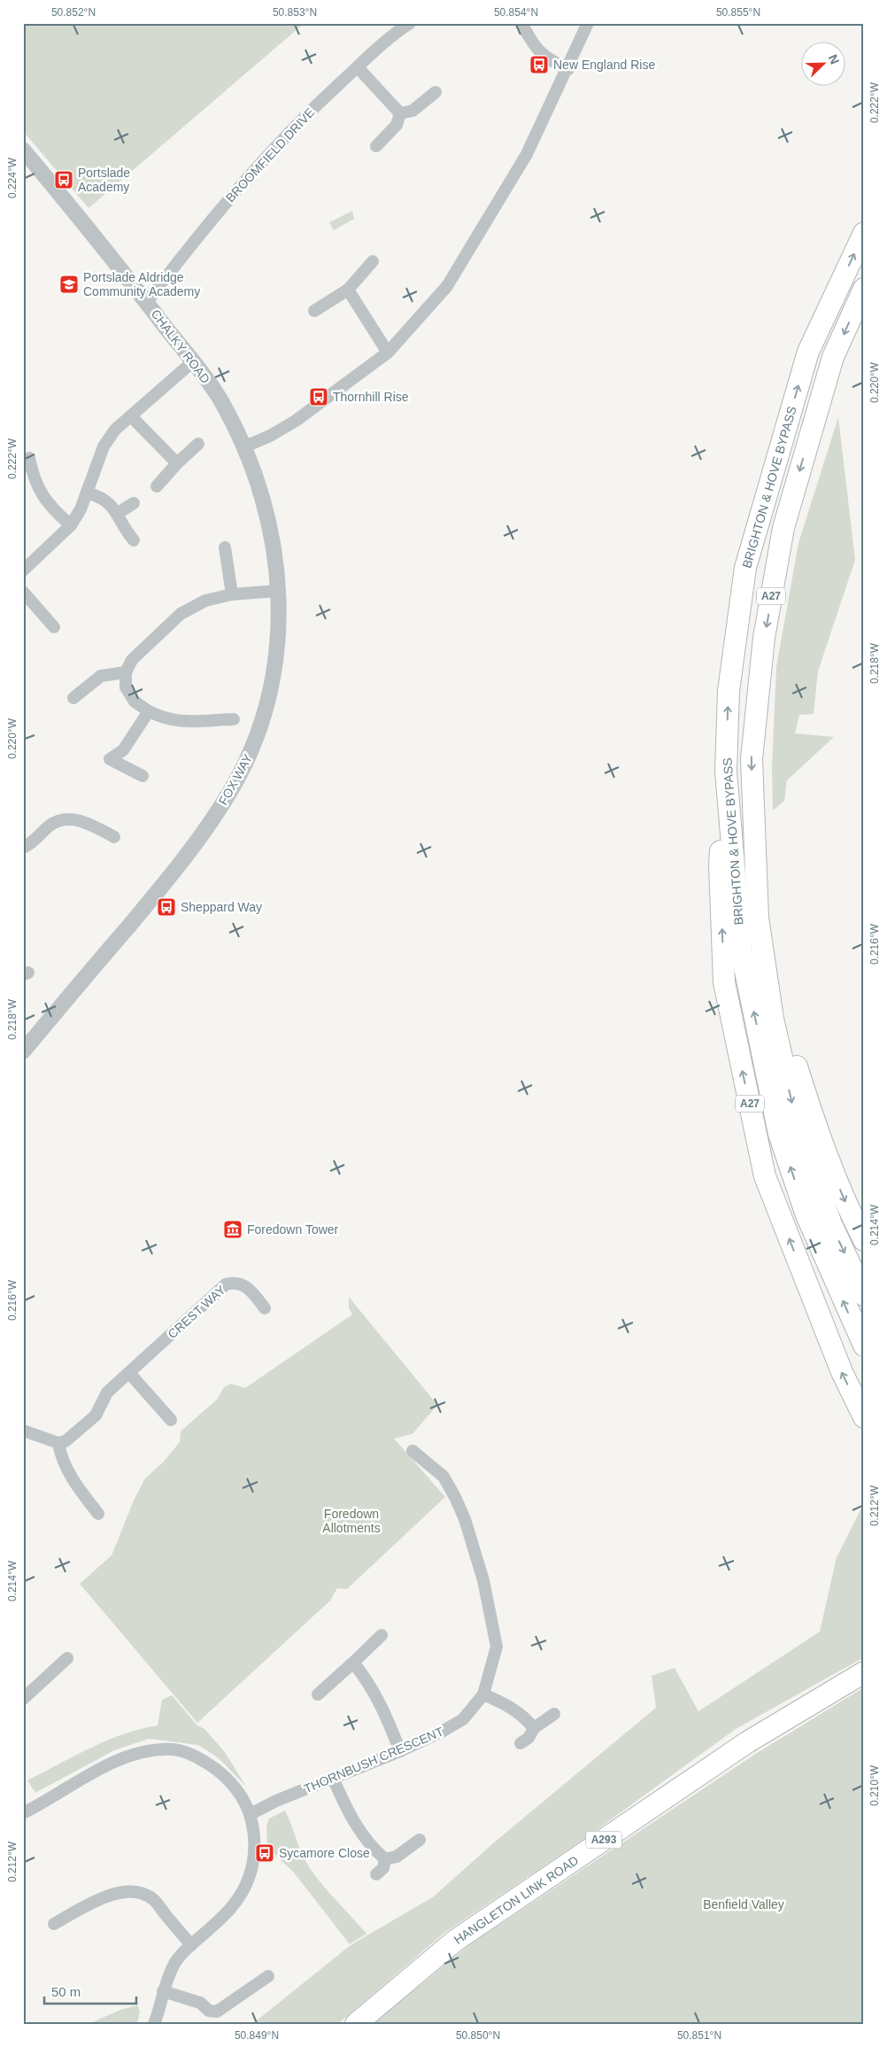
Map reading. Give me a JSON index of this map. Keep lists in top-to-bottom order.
{
  "streets": {
    "highway": [
      "BRIGHTON & HOVE BYPASS",
      "A27",
      "A293",
      "HANGLETON LINK ROAD"
    ],
    "street": [
      "BROOMFIELD DRIVE",
      "CHALKY ROAD",
      "FOX WAY",
      "CREST WAY",
      "THORNBUSH CRESCENT"
    ]
  },
  "crossings": [
    ["BROOMFIELD DRIVE", "CHALKY ROAD"],
    ["CHALKY ROAD", "FOX WAY"],
    ["BRIGHTON & HOVE BYPASS", "A27"]
  ],
  "parks": ["Foredown Allotments", "Benfield Valley"],
  "places": {
    "bus stop": [
      "New England Rise",
      "Portslade Academy",
      "Thornhill Rise",
      "Sheppard Way",
      "Sycamore Close"
    ],
    "school or university": ["Portslade Aldridge Community Academy"],
    "museum": ["Foredown Tower"]
  },
  "scale_bar": "50 m",
  "north": "top right",
  "coordinates": [
    "50.852°N",
    "50.853°N",
    "50.854°N",
    "50.855°N",
    "0.222°W",
    "0.224°W",
    "0.220°W",
    "0.218°W",
    "0.216°W",
    "0.214°W",
    "0.212°W",
    "0.210°W",
    "50.849°N",
    "50.850°N",
    "50.851°N"
  ]
}
